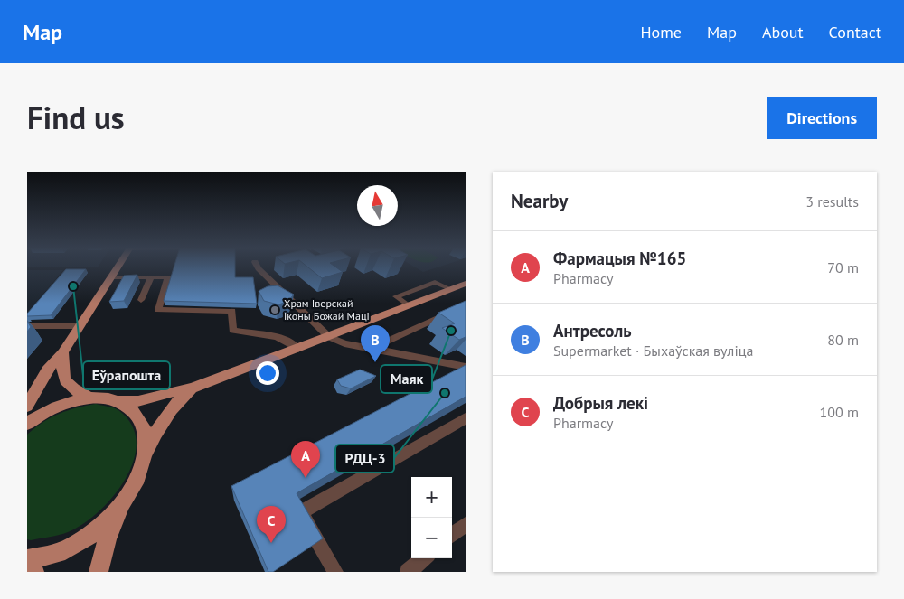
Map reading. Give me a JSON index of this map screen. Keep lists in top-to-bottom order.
{
  "places": [
    "Еўрапошта",
    "Храм Іверскай іконы Божай Маці",
    "Маяк",
    "РДЦ-3"
  ],
  "north": "top",
  "page": {
    "header": "Map",
    "nav": [
      "Home",
      "Map",
      "About",
      "Contact"
    ],
    "title": "Find us",
    "buttons": "Directions",
    "heading": ["Nearby", "3 results"],
    "list": [
      {
        "mark": "A",
        "name": "Фармацыя №165",
        "note": "Pharmacy",
        "value": "70 m"
      },
      {
        "mark": "B",
        "name": "Антресоль",
        "note": "Supermarket · Быхаўская вуліца",
        "value": "80 m"
      },
      {
        "mark": "C",
        "name": "Добрыя лекі",
        "note": "Pharmacy",
        "value": "100 m"
      }
    ],
    "pins": ["B", "A", "C"],
    "map_buttons": ["+", "−"]
  }
}
